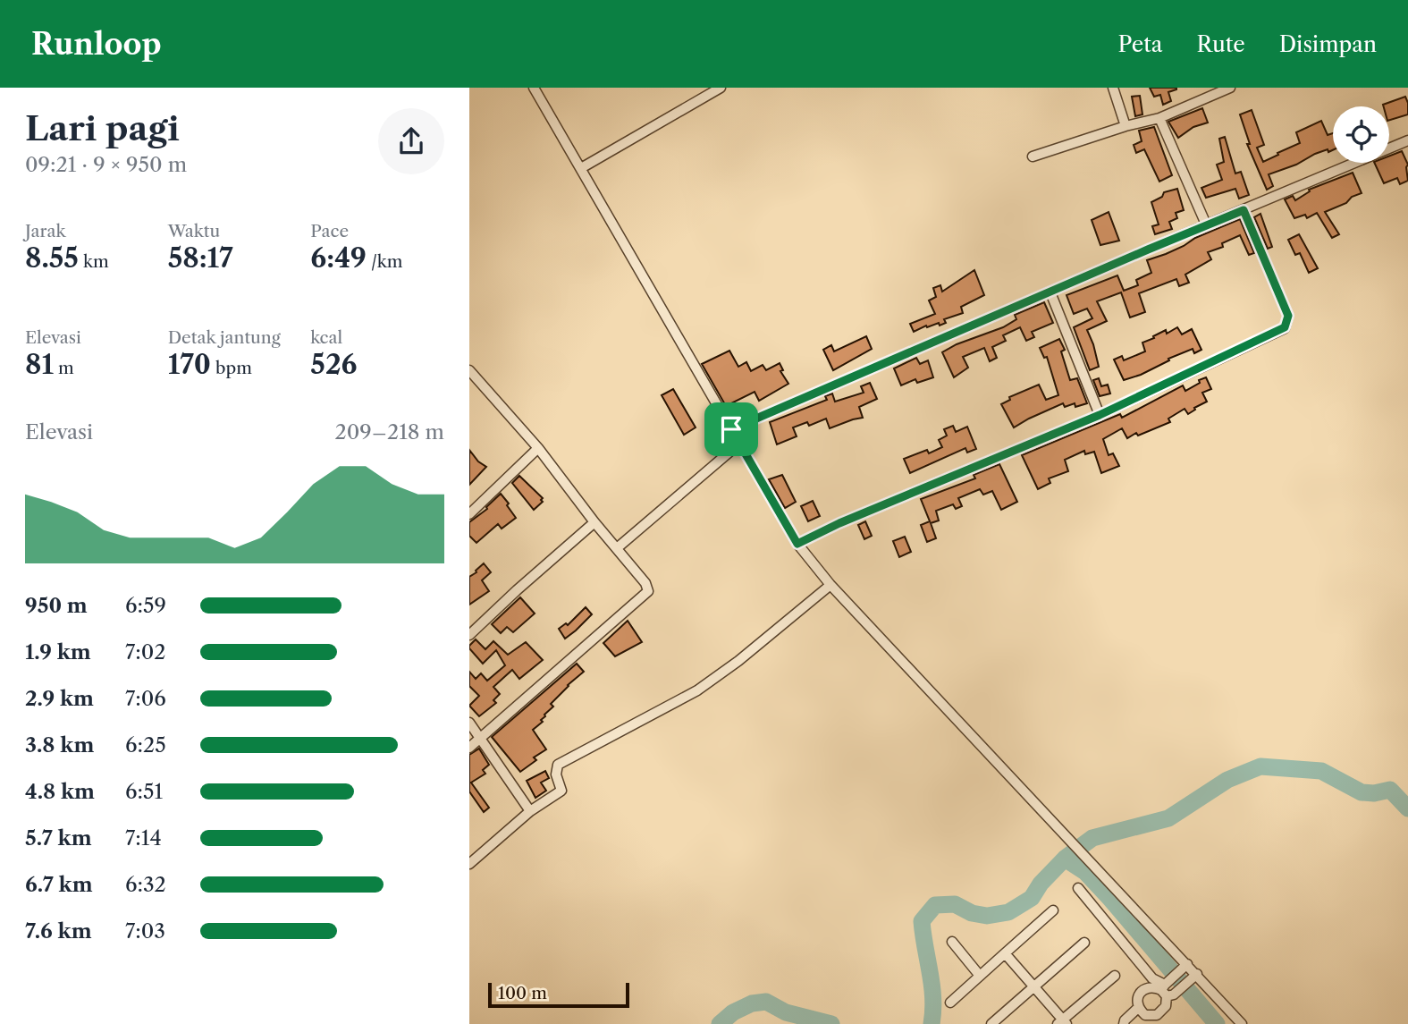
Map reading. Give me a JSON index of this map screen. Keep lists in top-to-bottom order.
{
  "scale_bar": "100 m",
  "page": {
    "header": "Runloop",
    "nav": ["Peta", "Rute", "Disimpan"],
    "heading": ["Lari pagi", "09:21 · 9 × 950 m"],
    "stats": [
      ["Jarak", "8.55 km"],
      ["Waktu", "58:17"],
      ["Pace", "6:49 /km"],
      ["Elevasi", "81 m"],
      ["Detak jantung", "170 bpm"],
      ["kcal", "526"]
    ],
    "chart": ["Elevasi", "209–218 m"],
    "list": [
      {
        "name": "950 m",
        "note": "6:59"
      },
      {
        "name": "1.9 km",
        "note": "7:02"
      },
      {
        "name": "2.9 km",
        "note": "7:06"
      },
      {
        "name": "3.8 km",
        "note": "6:25"
      },
      {
        "name": "4.8 km",
        "note": "6:51"
      },
      {
        "name": "5.7 km",
        "note": "7:14"
      },
      {
        "name": "6.7 km",
        "note": "6:32"
      },
      {
        "name": "7.6 km",
        "note": "7:03"
      }
    ],
    "scale": "100 m"
  }
}
